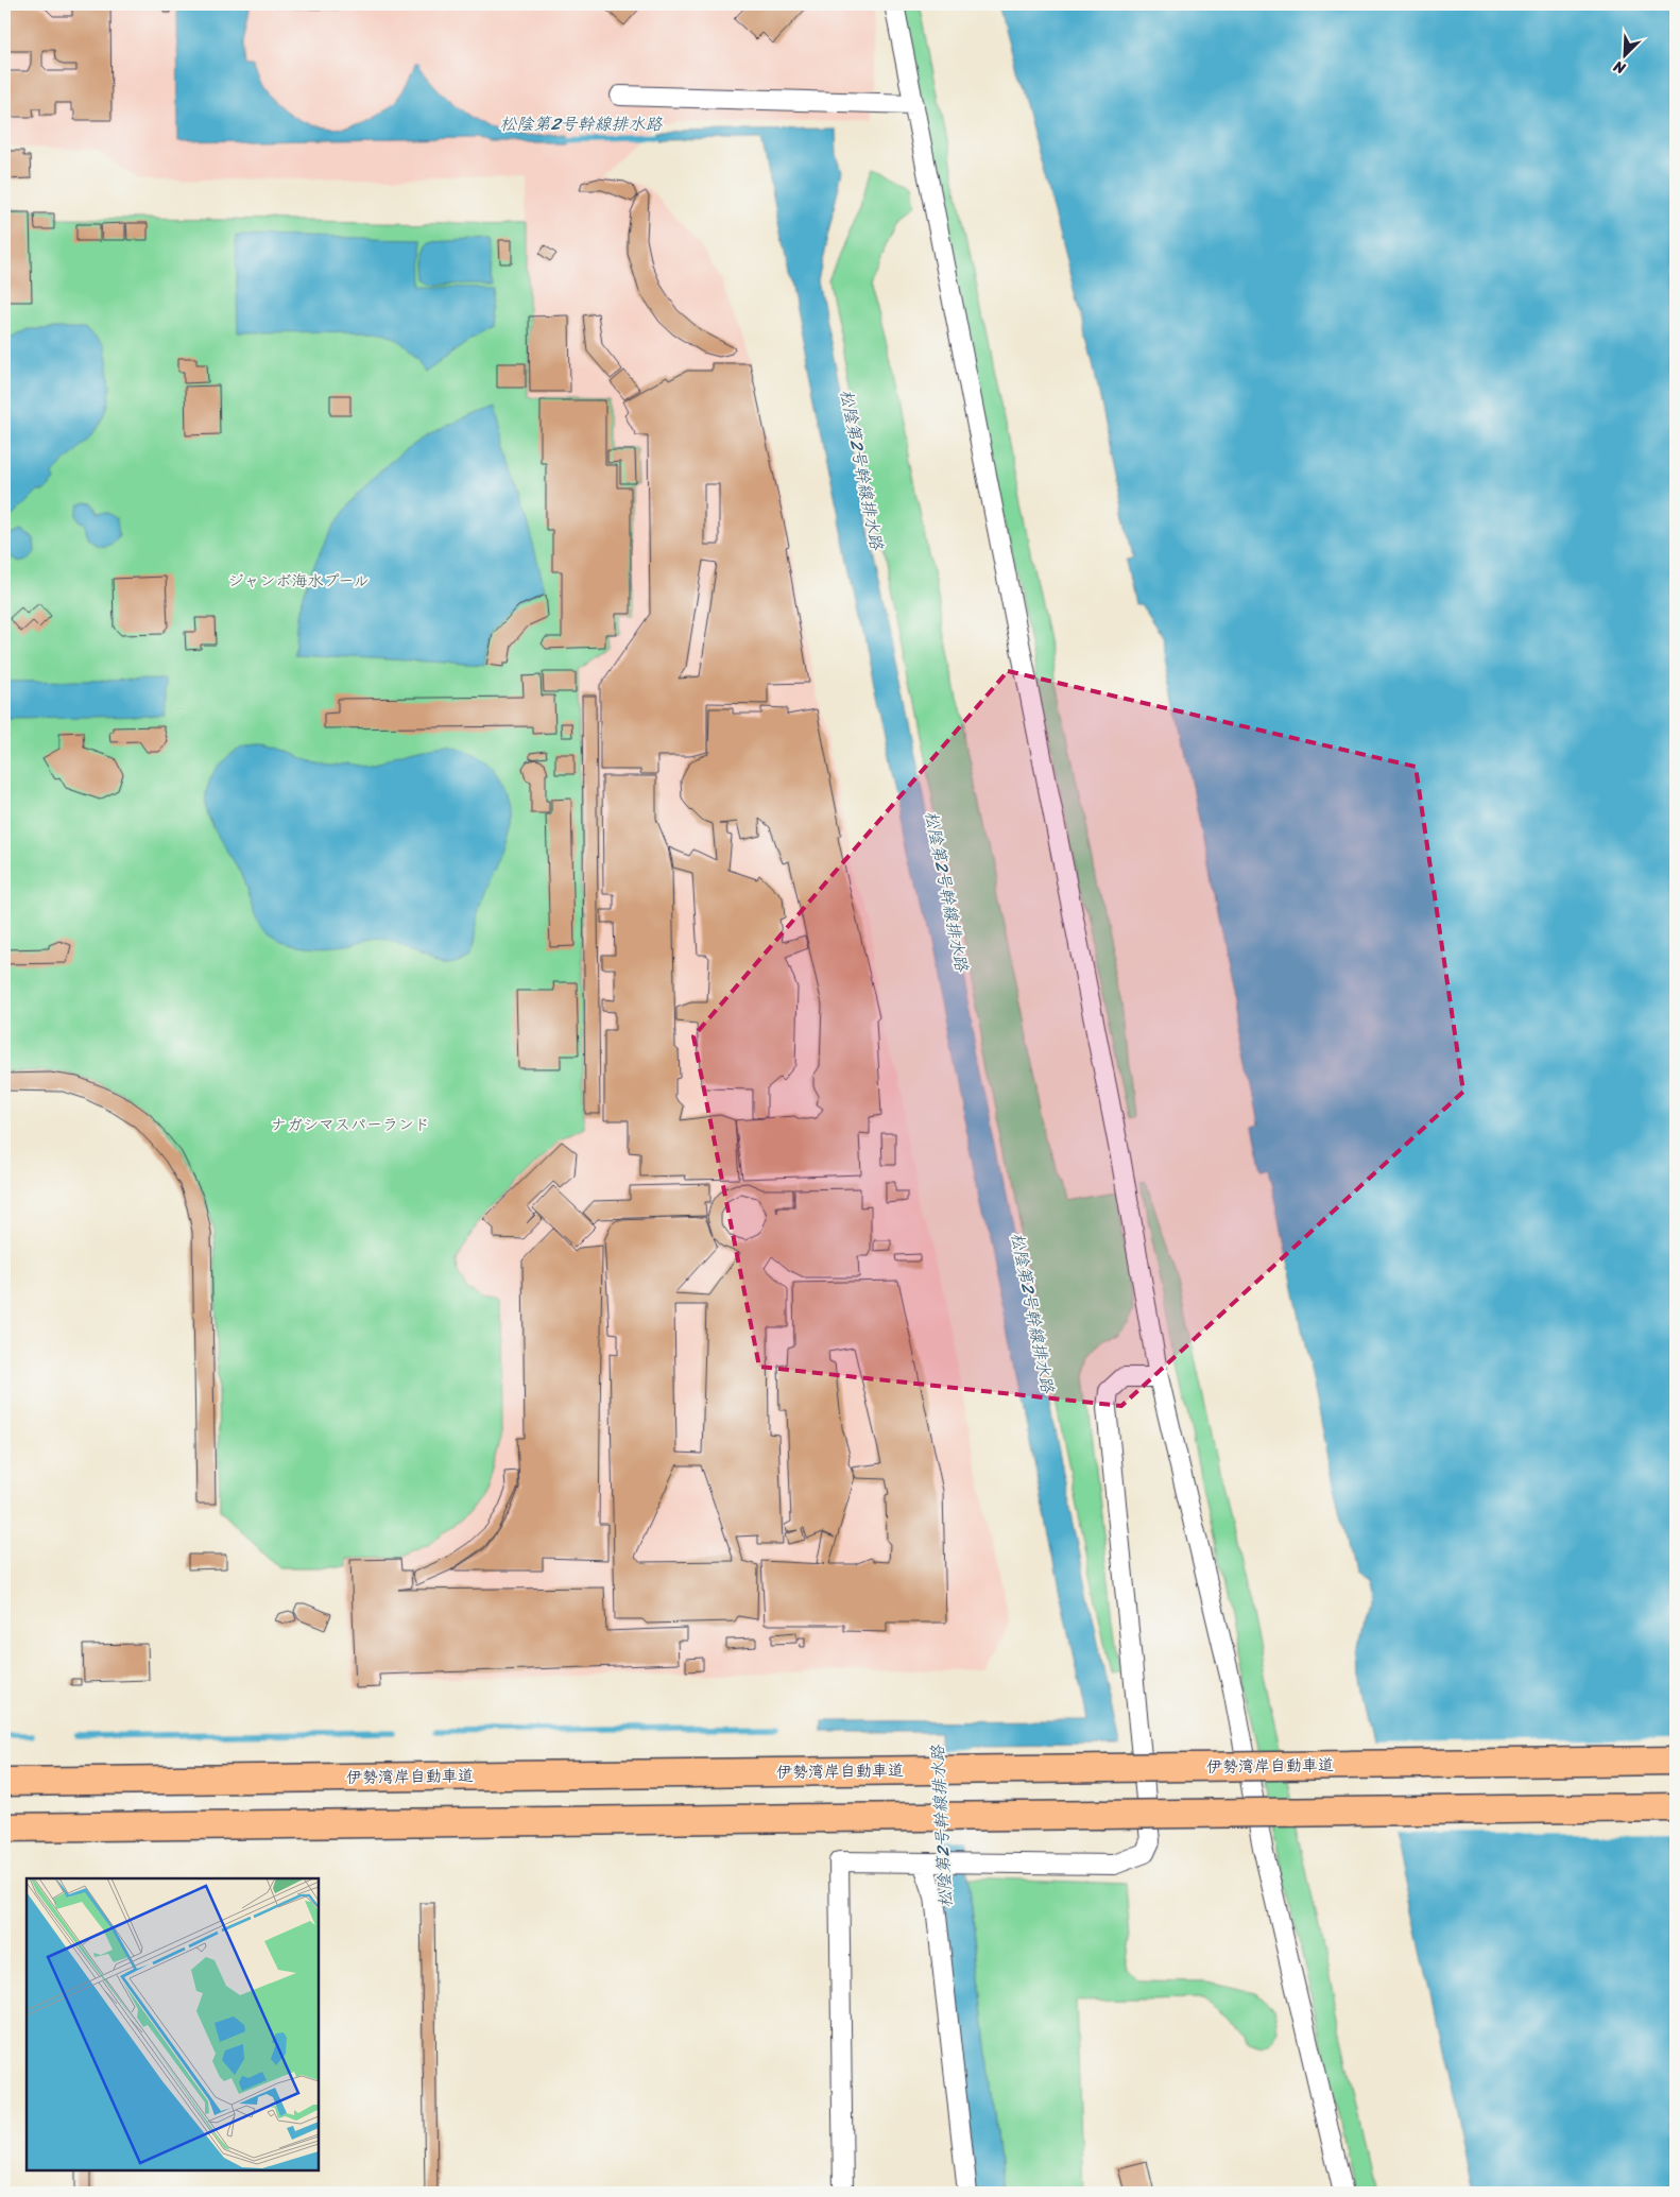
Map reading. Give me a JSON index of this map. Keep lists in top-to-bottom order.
{
  "streets": {
    "highway": ["伊勢湾岸自動車道"]
  },
  "water": ["松陰第2号幹線排水路"],
  "parks": ["ジャンボ海水プール", "ナガシマスパーランド"],
  "north": "bottom left"
}
